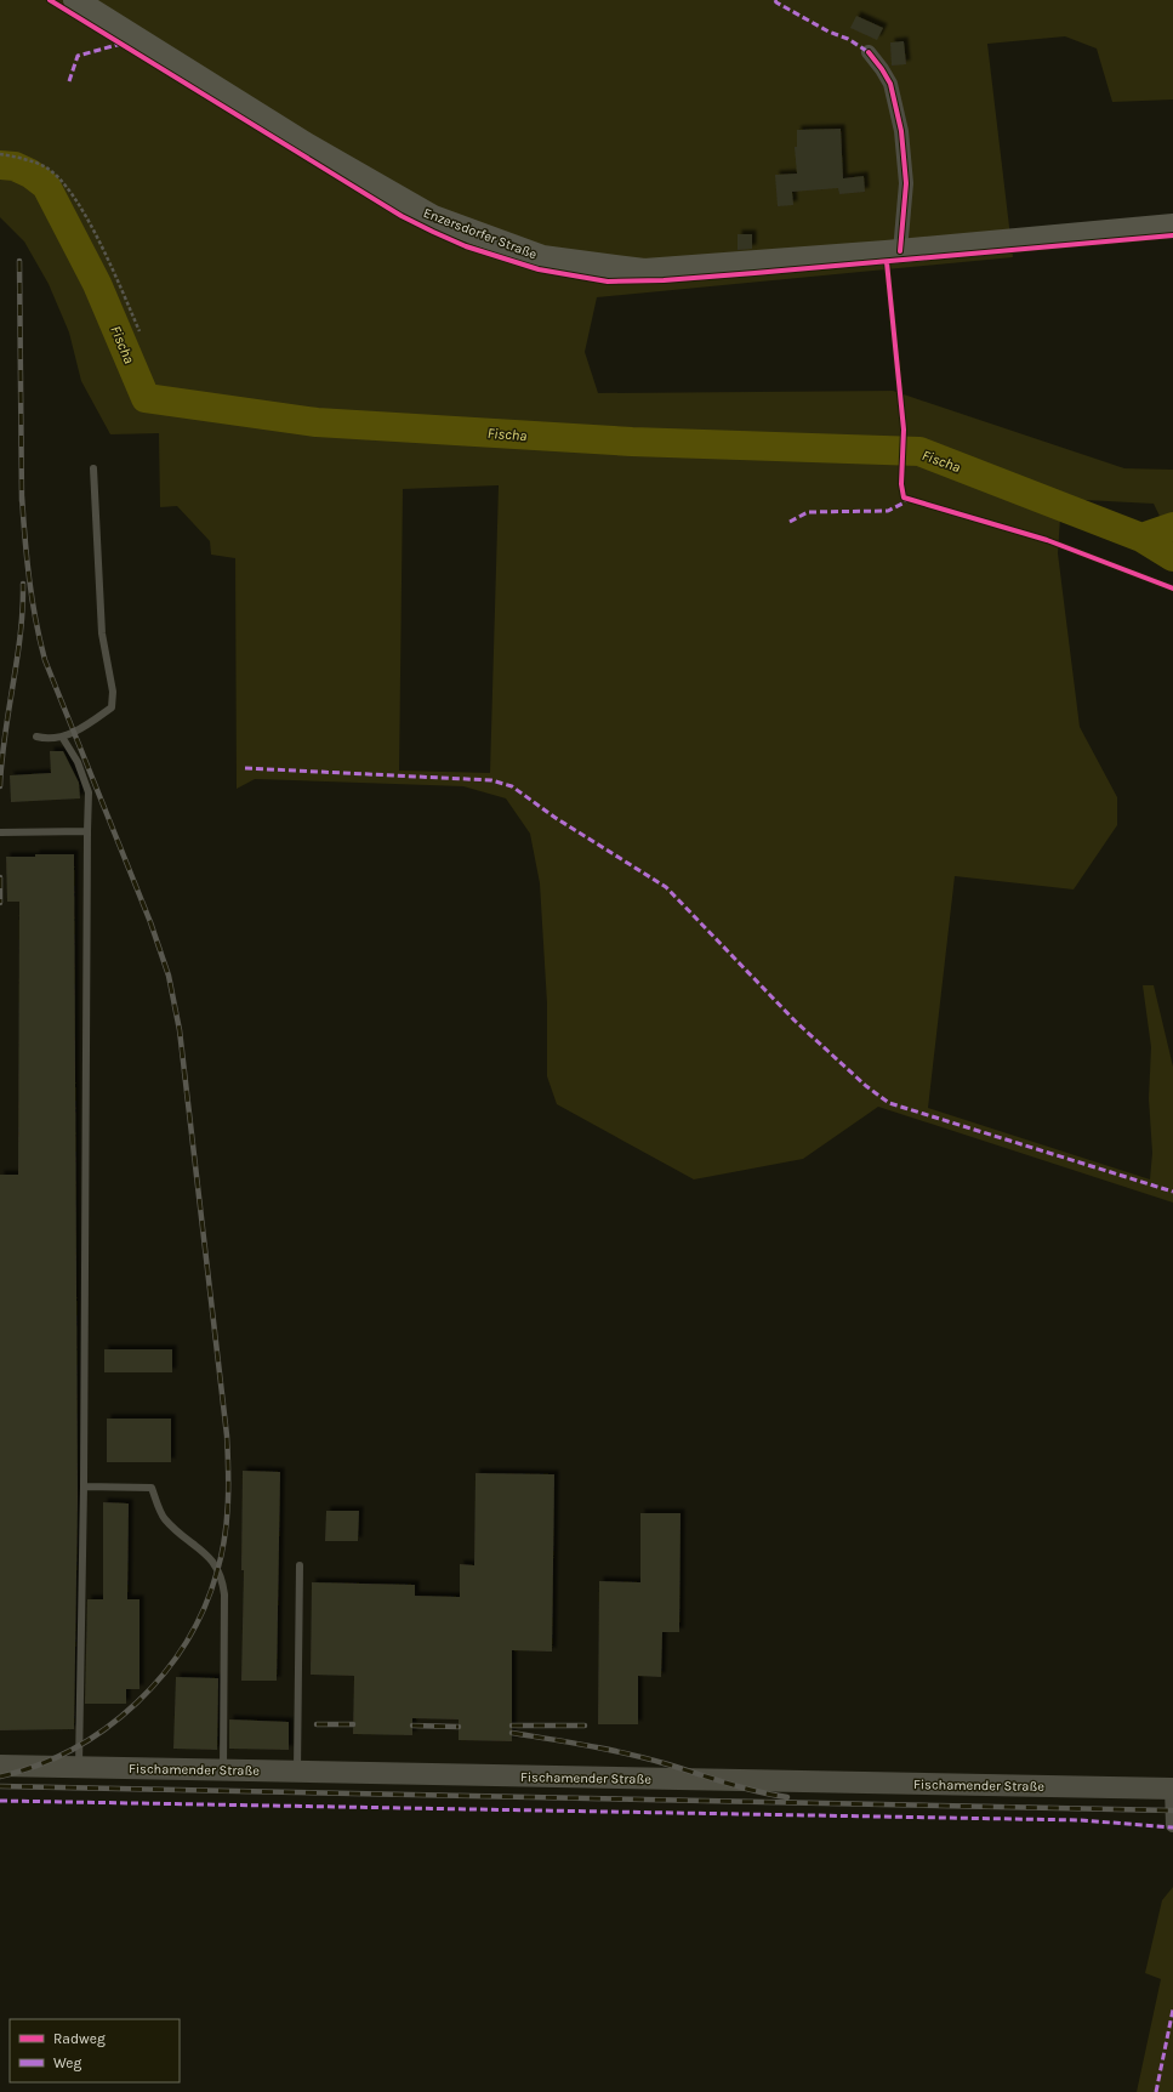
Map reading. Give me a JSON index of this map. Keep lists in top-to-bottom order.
{
  "streets": {
    "main road": ["Enzersdorfer Straße", "Fischamender Straße"]
  },
  "water": ["Fischa"],
  "legend": ["Radweg", "Weg"]
}
